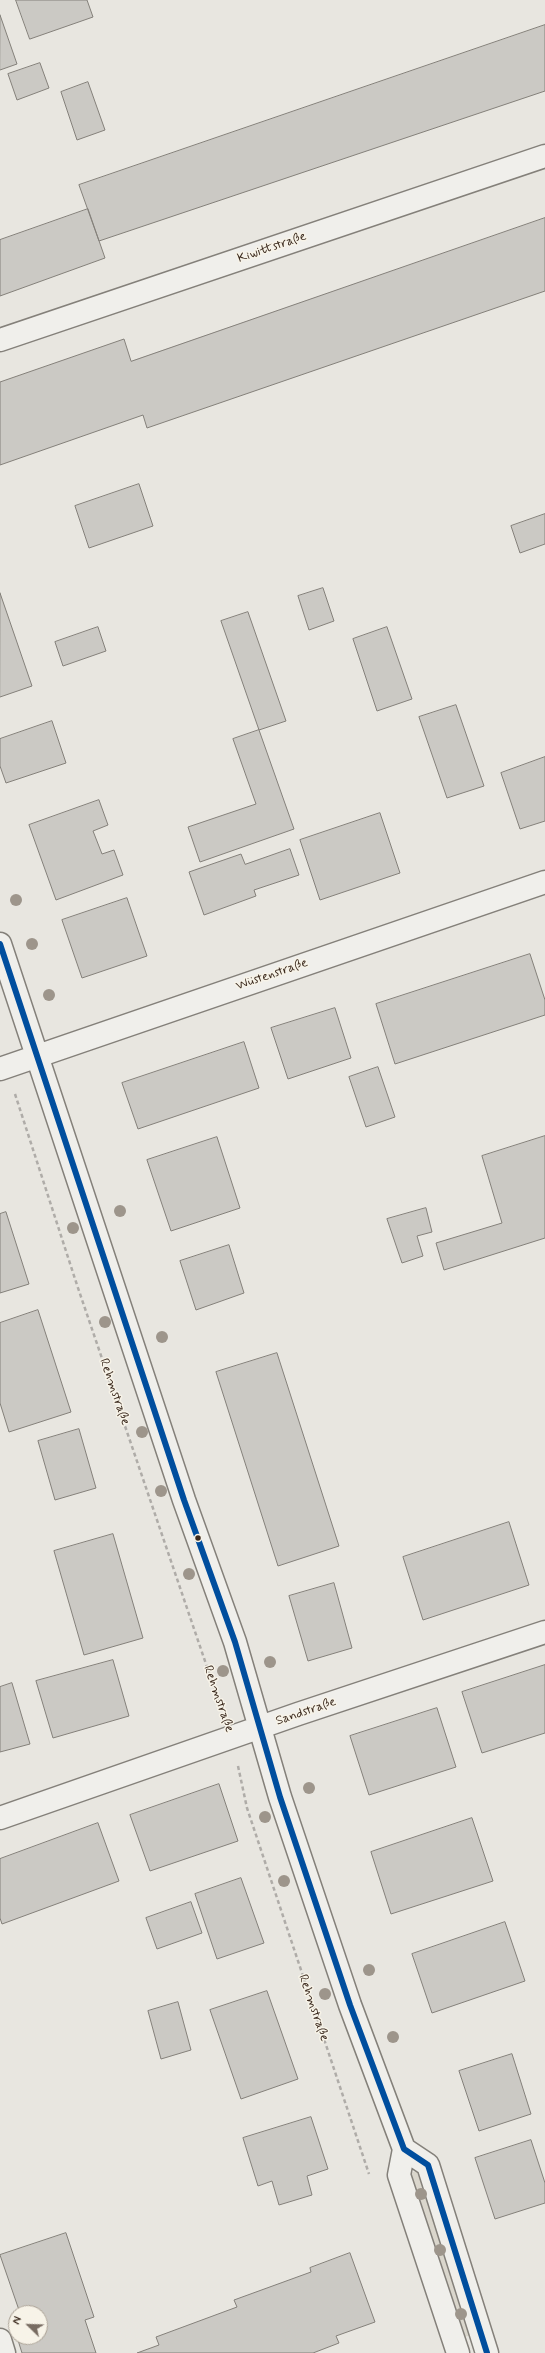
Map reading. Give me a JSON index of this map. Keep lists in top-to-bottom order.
{
  "streets": {
    "street": ["Kiwittstraße", "Wüstenstraße", "Sandstraße"],
    "path": ["Rehmstraße"]
  },
  "crossings": [
    ["Wüstenstraße", "Rehmstraße"],
    ["Rehmstraße", "Sandstraße"]
  ],
  "north": "top left"
}
